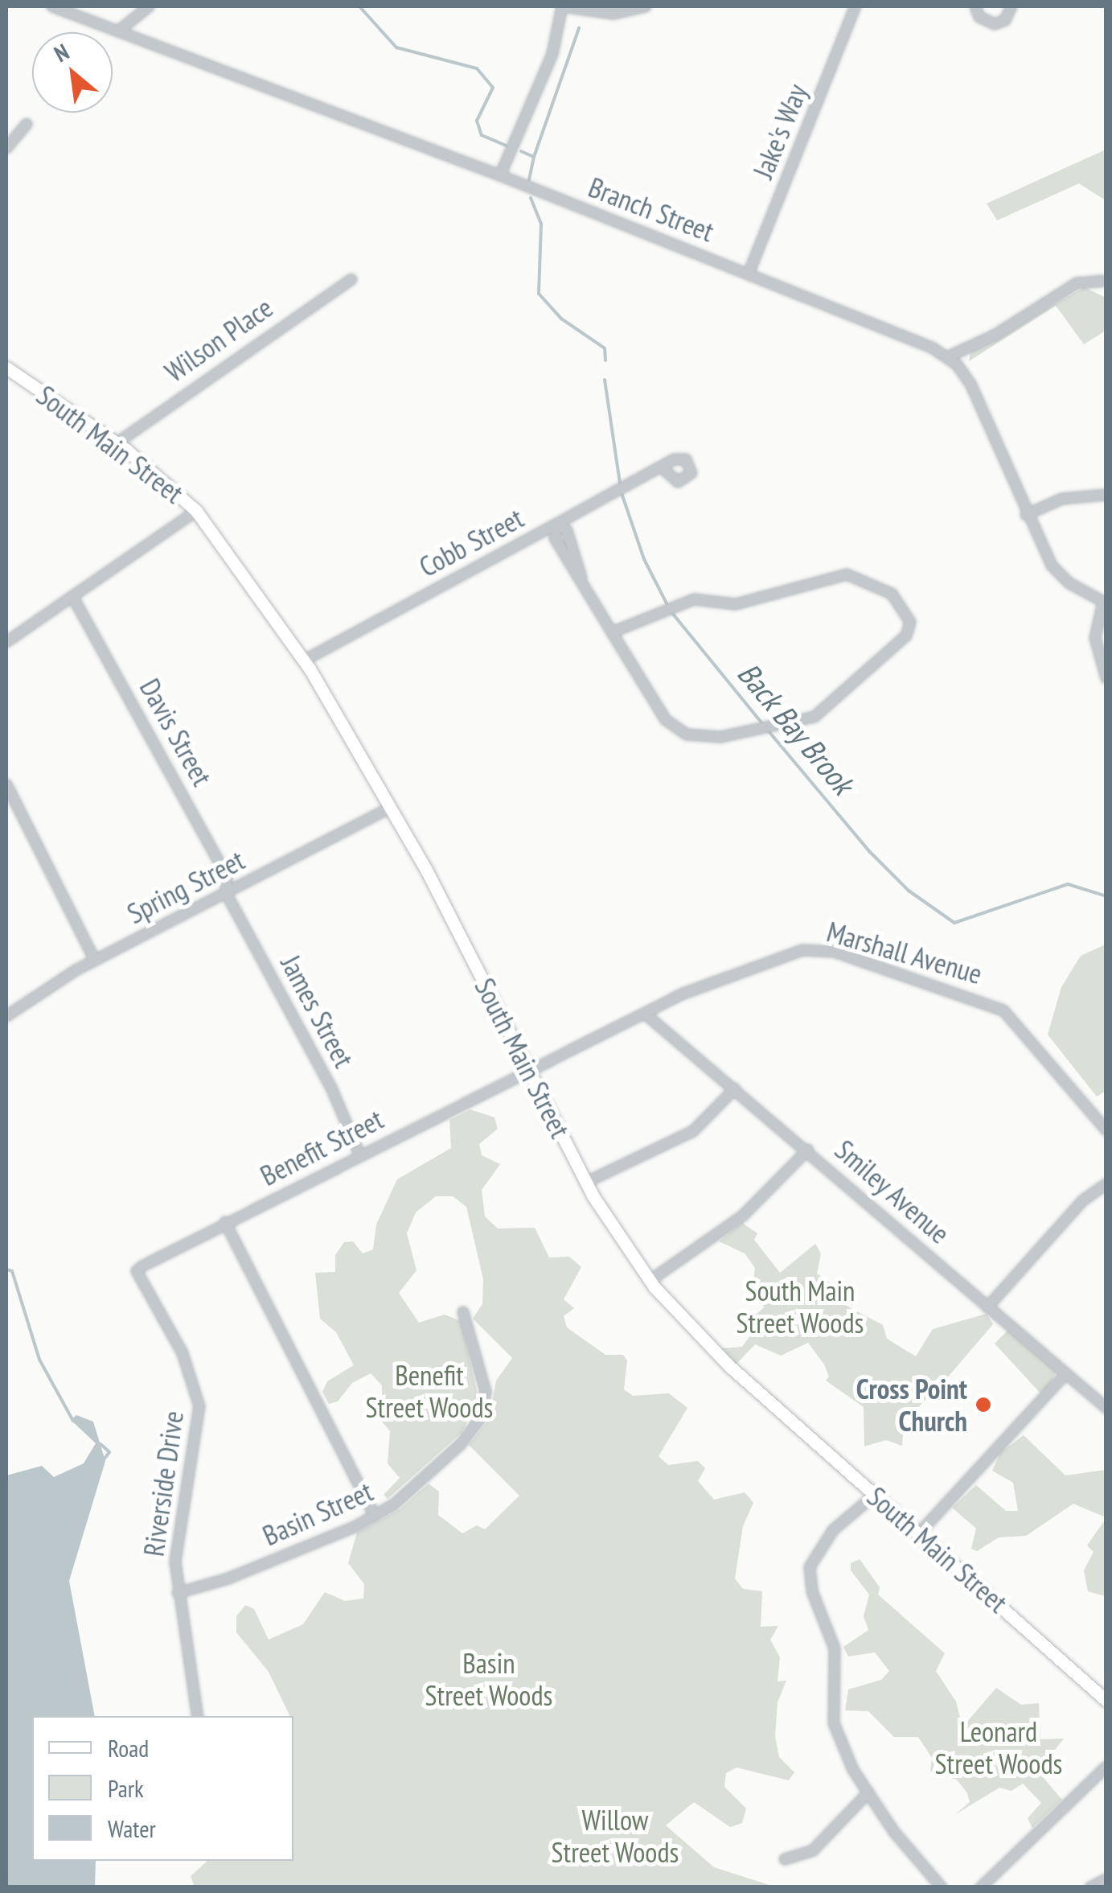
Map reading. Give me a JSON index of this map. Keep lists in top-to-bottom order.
{
  "streets": {
    "main road": ["South Main Street"],
    "street": [
      "Jake's Way",
      "Branch Street",
      "Wilson Place",
      "Cobb Street",
      "Davis Street",
      "Spring Street",
      "Marshall Avenue",
      "James Street",
      "Benefit Street",
      "Smiley Avenue",
      "Riverside Drive",
      "Basin Street"
    ]
  },
  "crossings": [
    ["Jake's Way", "Branch Street"],
    ["Wilson Place", "South Main Street"],
    ["South Main Street", "Cobb Street"],
    ["South Main Street", "Spring Street"],
    ["South Main Street", "Marshall Avenue"],
    ["South Main Street", "Benefit Street"],
    ["Davis Street", "Spring Street"],
    ["Davis Street", "James Street"],
    ["Spring Street", "James Street"],
    ["Marshall Avenue", "Benefit Street"],
    ["Marshall Avenue", "Smiley Avenue"],
    ["James Street", "Benefit Street"],
    ["Benefit Street", "Riverside Drive"],
    ["Riverside Drive", "Basin Street"]
  ],
  "water": ["Back Bay Brook"],
  "parks": [
    "South Main Street Woods",
    "Benefit Street Woods",
    "Basin Street Woods",
    "Leonard Street Woods",
    "Willow Street Woods"
  ],
  "places": ["Cross Point Church"],
  "legend": ["Road", "Park", "Water"],
  "north": "top left"
}
